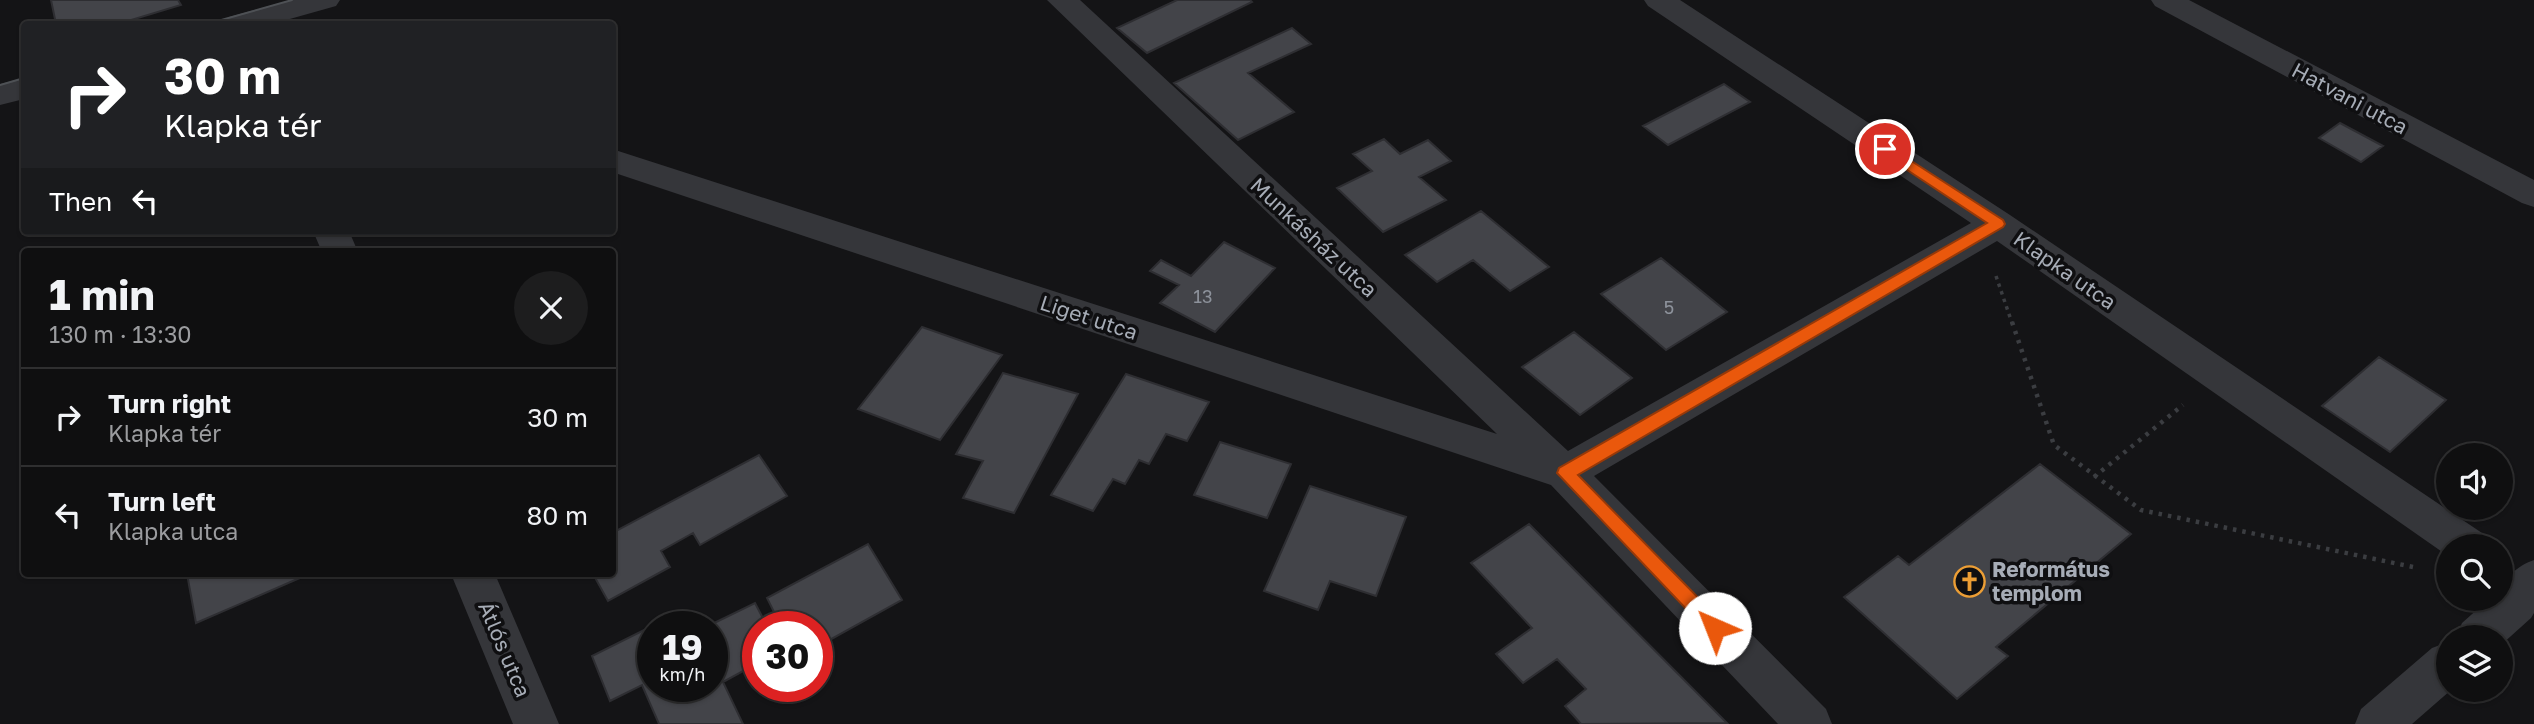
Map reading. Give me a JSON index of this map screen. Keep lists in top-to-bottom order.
{
  "streets": {
    "street": [
      "Hatvani utca",
      "Munkásház utca",
      "Klapka utca",
      "Liget utca",
      "Átlós utca"
    ]
  },
  "crossings": [
    ["Munkásház utca", "Liget utca"]
  ],
  "places": {
    "church": ["Református templom"]
  },
  "house_numbers": ["13", "5"],
  "page": {
    "turn": ["30 m", "Klapka tér"],
    "then": "Then",
    "heading": ["1 min", "130 m · 13:30"],
    "list": [
      {
        "name": "Turn right",
        "note": "Klapka tér",
        "value": "30 m"
      },
      {
        "name": "Turn left",
        "note": "Klapka utca",
        "value": "80 m"
      }
    ],
    "speed": "19 km/h",
    "limit": "30"
  }
}
